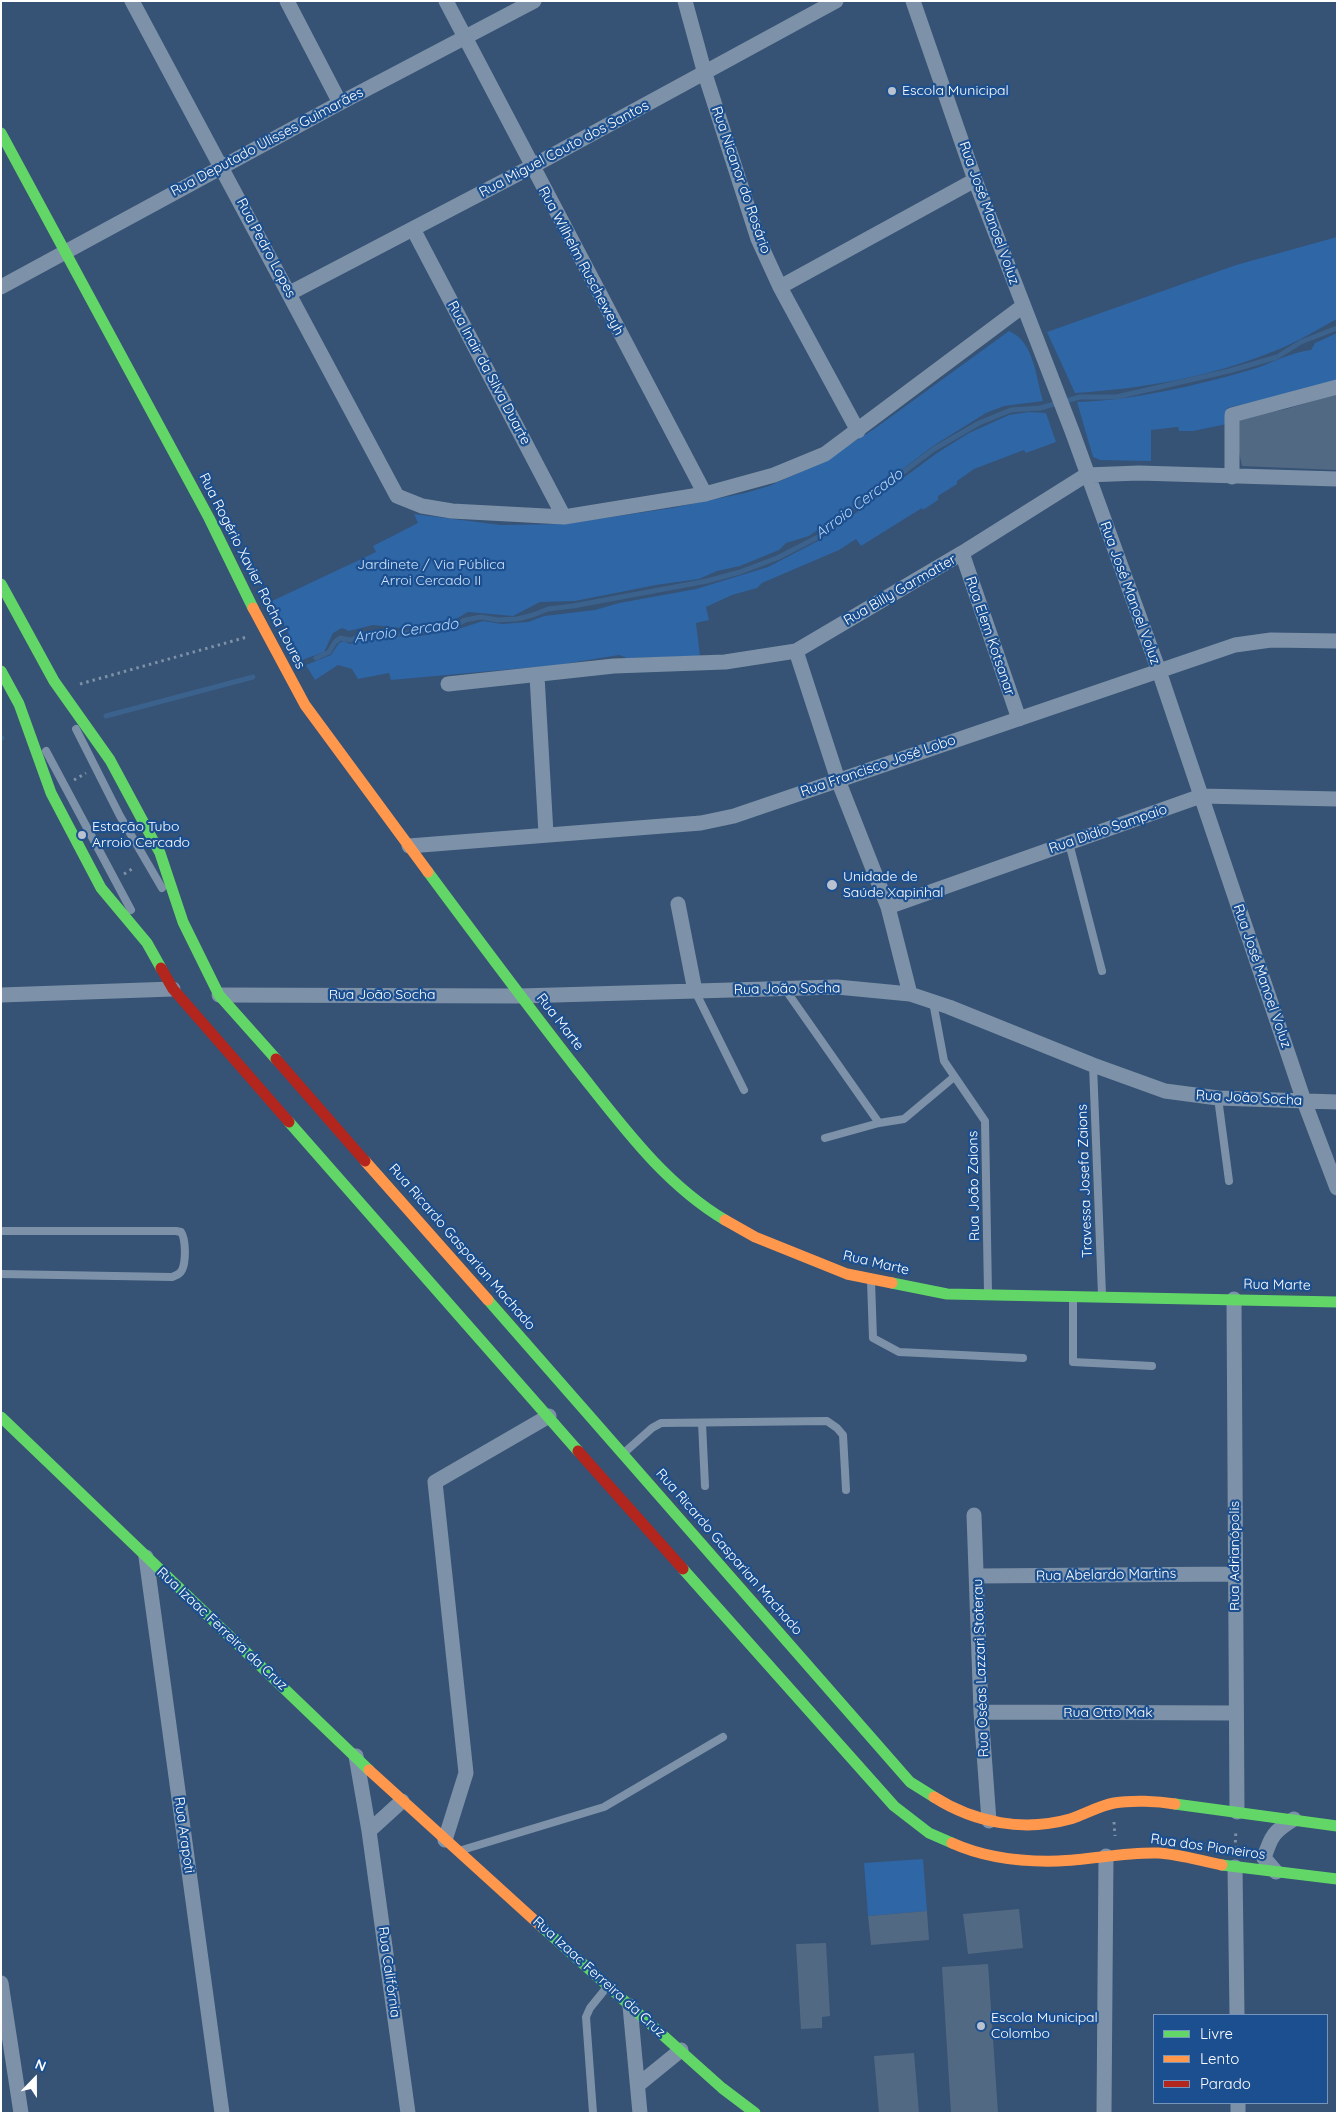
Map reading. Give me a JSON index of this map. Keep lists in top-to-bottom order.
{
  "streets": {
    "street": [
      "Rua Deputado Ulisses Guimarães",
      "Rua Miguel Couto dos Santos",
      "Rua Nicanor do Rosário",
      "Rua José Manoel Voluz",
      "Rua Pedro Lopes",
      "Rua Wilhelm Ruscheweyh",
      "Rua Inair da Silva Duarte",
      "Rua Rogério Xavier Rocha Loures",
      "Rua Billy Garmatter",
      "Rua Elem Kotsanar",
      "Rua Francisco José Lobo",
      "Rua Didio Sampaio",
      "Rua João Socha",
      "Rua Marte",
      "Rua Ricardo Gasparian Machado",
      "Rua Adrianópolis",
      "Rua Abelardo Martins",
      "Rua Izaac Ferreira da Cruz",
      "Rua Oséas Lazzari Stoterau",
      "Rua Otto Mak",
      "Rua Arapoti",
      "Rua dos Pioneiros",
      "Rua Califórnia"
    ],
    "lane": ["Travessa Josefa Zaions", "Rua João Zaions"]
  },
  "crossings": [
    ["Rua Deputado Ulisses Guimarães", "Rua Pedro Lopes"],
    ["Rua Deputado Ulisses Guimarães", "Rua Wilhelm Ruscheweyh"],
    ["Rua Deputado Ulisses Guimarães", "Rua Rogério Xavier Rocha Loures"],
    ["Rua Miguel Couto dos Santos", "Rua Nicanor do Rosário"],
    ["Rua Miguel Couto dos Santos", "Rua Pedro Lopes"],
    ["Rua Miguel Couto dos Santos", "Rua Wilhelm Ruscheweyh"],
    ["Rua Miguel Couto dos Santos", "Rua Inair da Silva Duarte"],
    ["Rua José Manoel Voluz", "Rua Billy Garmatter"],
    ["Rua José Manoel Voluz", "Rua Francisco José Lobo"],
    ["Rua José Manoel Voluz", "Rua Didio Sampaio"],
    ["Rua José Manoel Voluz", "Rua João Socha"],
    ["Rua Pedro Lopes", "Rua Inair da Silva Duarte"],
    ["Rua Rogério Xavier Rocha Loures", "Rua Francisco José Lobo"],
    ["Rua Rogério Xavier Rocha Loures", "Rua João Socha"],
    ["Rua Rogério Xavier Rocha Loures", "Rua Marte"],
    ["Rua Billy Garmatter", "Rua Elem Kotsanar"],
    ["Rua Elem Kotsanar", "Rua Francisco José Lobo"],
    ["Rua João Socha", "Rua Marte"],
    ["Rua João Socha", "Travessa Josefa Zaions"],
    ["Rua João Socha", "Rua João Zaions"],
    ["Rua João Socha", "Rua Ricardo Gasparian Machado"],
    ["Rua Marte", "Travessa Josefa Zaions"],
    ["Rua Marte", "Rua João Zaions"],
    ["Rua Marte", "Rua Adrianópolis"],
    ["Rua Ricardo Gasparian Machado", "Rua Oséas Lazzari Stoterau"],
    ["Rua Adrianópolis", "Rua Abelardo Martins"],
    ["Rua Adrianópolis", "Rua Otto Mak"],
    ["Rua Abelardo Martins", "Rua Oséas Lazzari Stoterau"],
    ["Rua Izaac Ferreira da Cruz", "Rua Arapoti"],
    ["Rua Izaac Ferreira da Cruz", "Rua Califórnia"],
    ["Rua Oséas Lazzari Stoterau", "Rua Otto Mak"]
  ],
  "water": ["Arroio Cercado"],
  "parks": ["Jardinete / Via Pública Arroi Cercado II"],
  "places": [
    "Escola Municipal",
    "Estação Tubo Arroio Cercado",
    "Unidade de Saúde Xapinhal",
    "Escola Municipal Colombo"
  ],
  "legend": ["Livre", "Lento", "Parado"],
  "north": "top"
}
